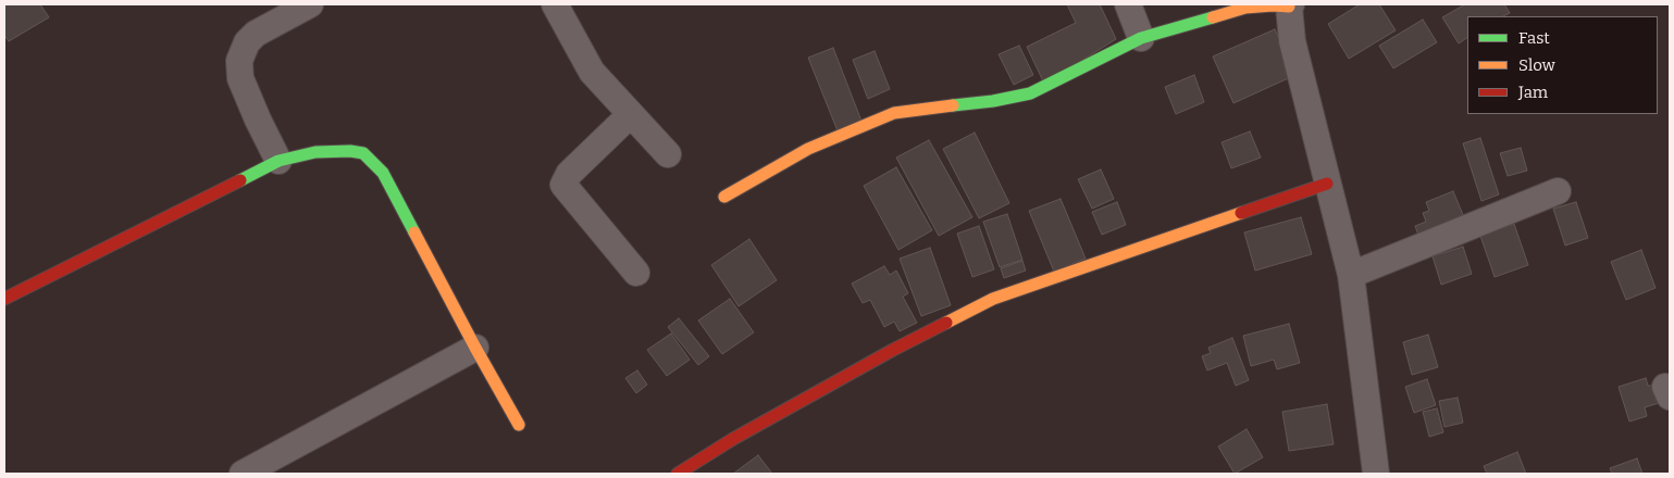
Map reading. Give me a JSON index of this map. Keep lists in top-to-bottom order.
{
  "legend": ["Fast", "Slow", "Jam"]
}
